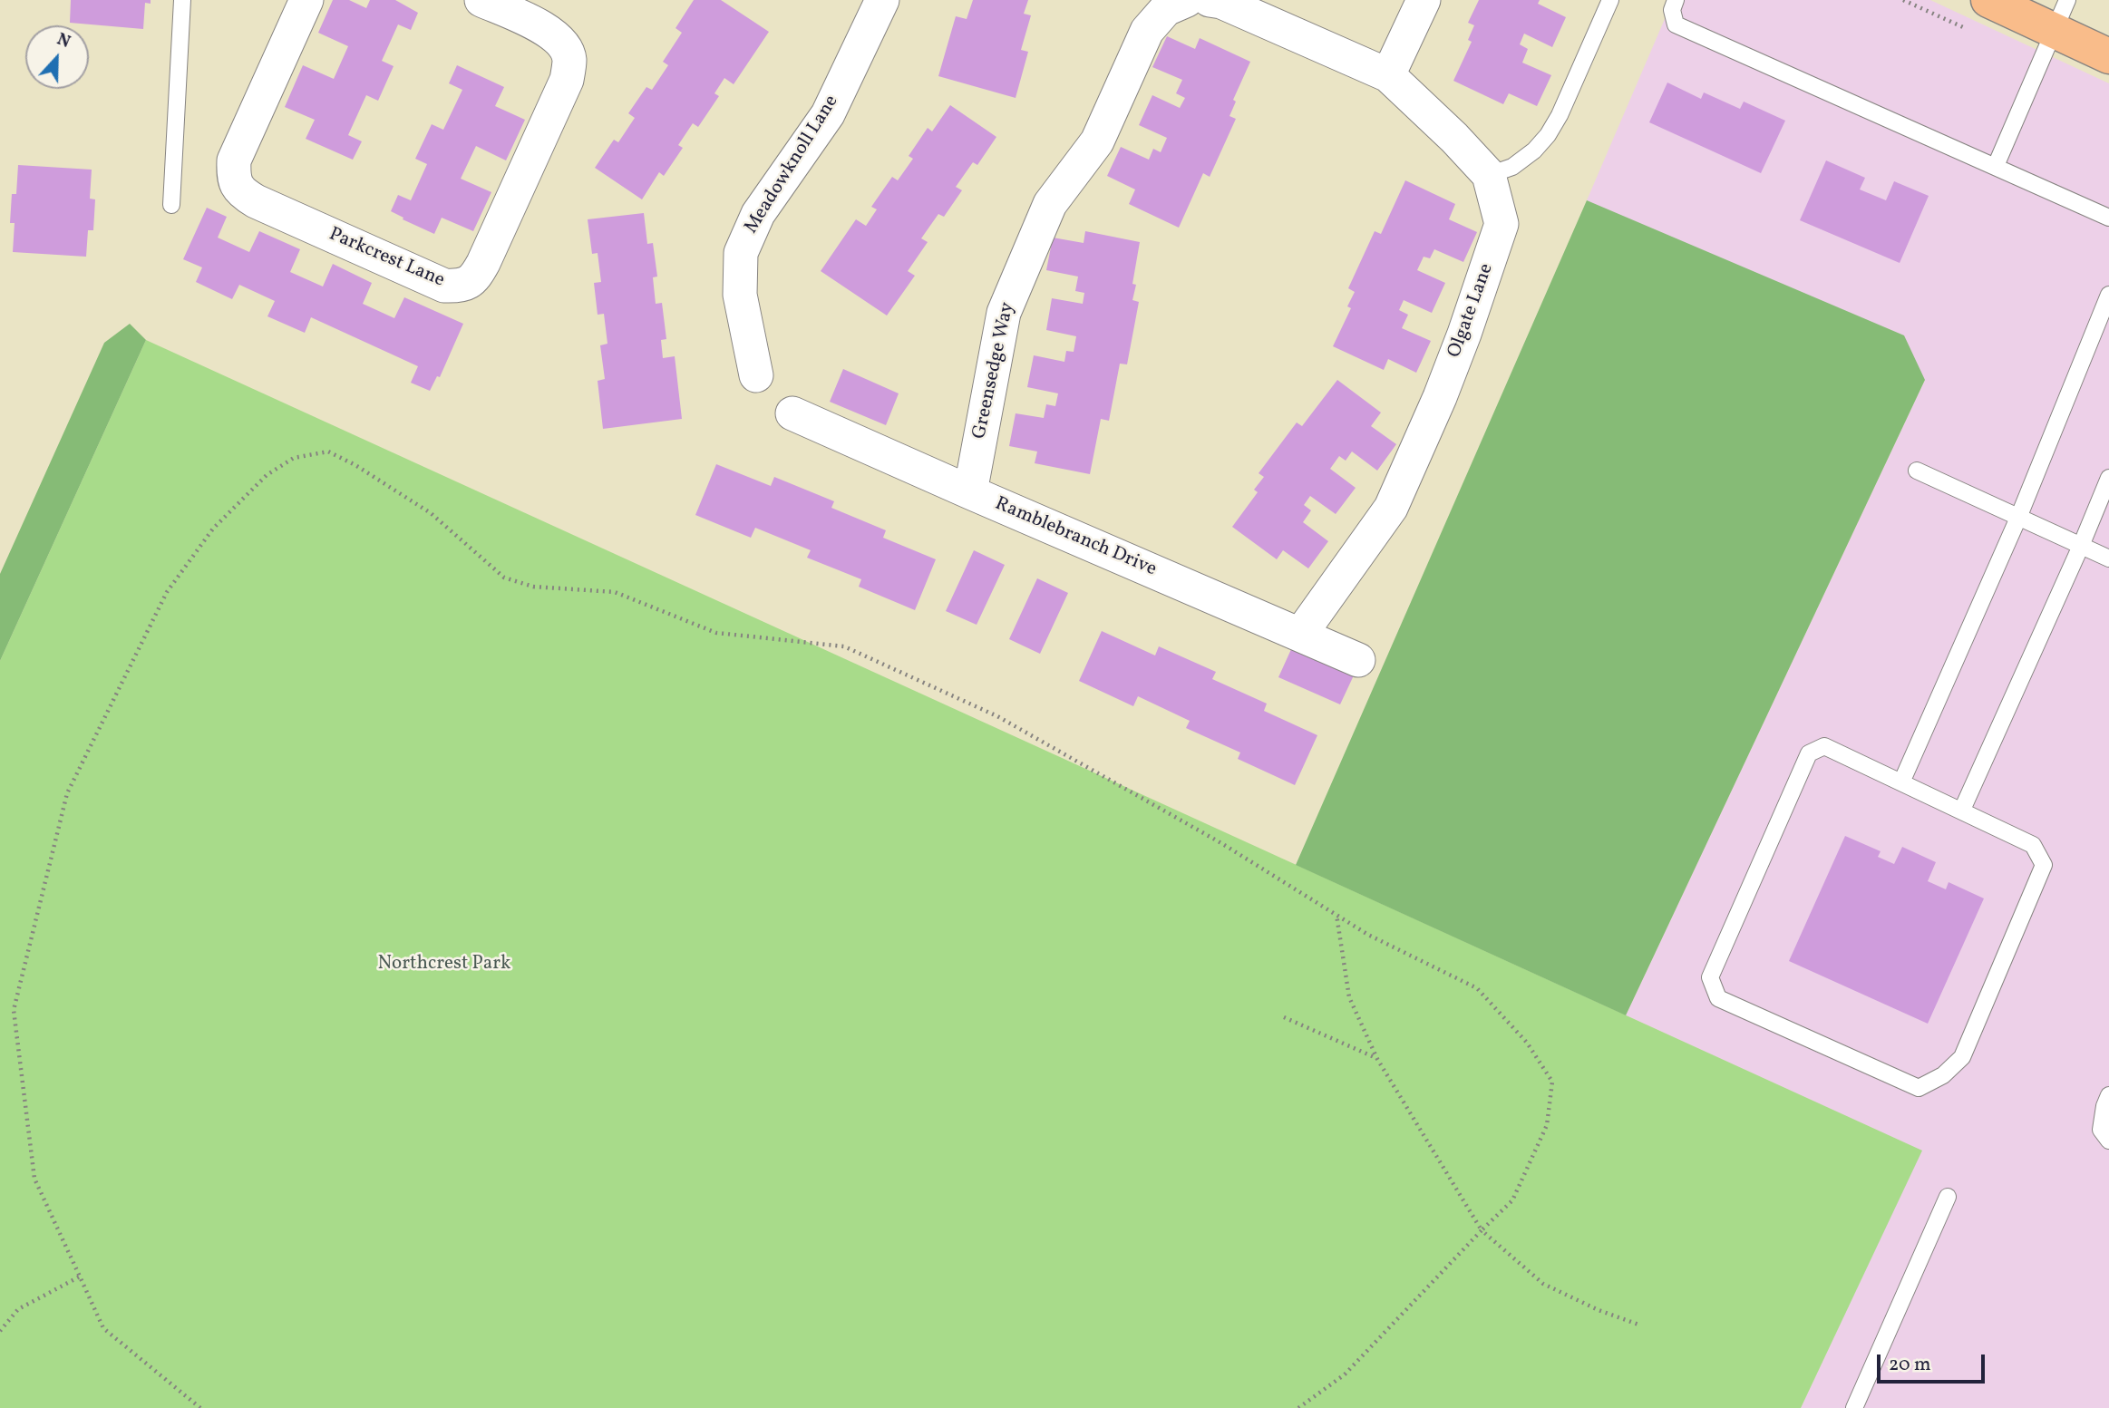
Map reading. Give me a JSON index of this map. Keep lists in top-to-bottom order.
{
  "streets": {
    "street": [
      "Meadowknoll Lane",
      "Parkcrest Lane",
      "Olgate Lane",
      "Greensedge Way",
      "Ramblebranch Drive"
    ]
  },
  "crossings": [
    ["Olgate Lane", "Ramblebranch Drive"],
    ["Greensedge Way", "Ramblebranch Drive"]
  ],
  "parks": ["Northcrest Park"],
  "scale_bar": "20 m",
  "north": "top"
}
